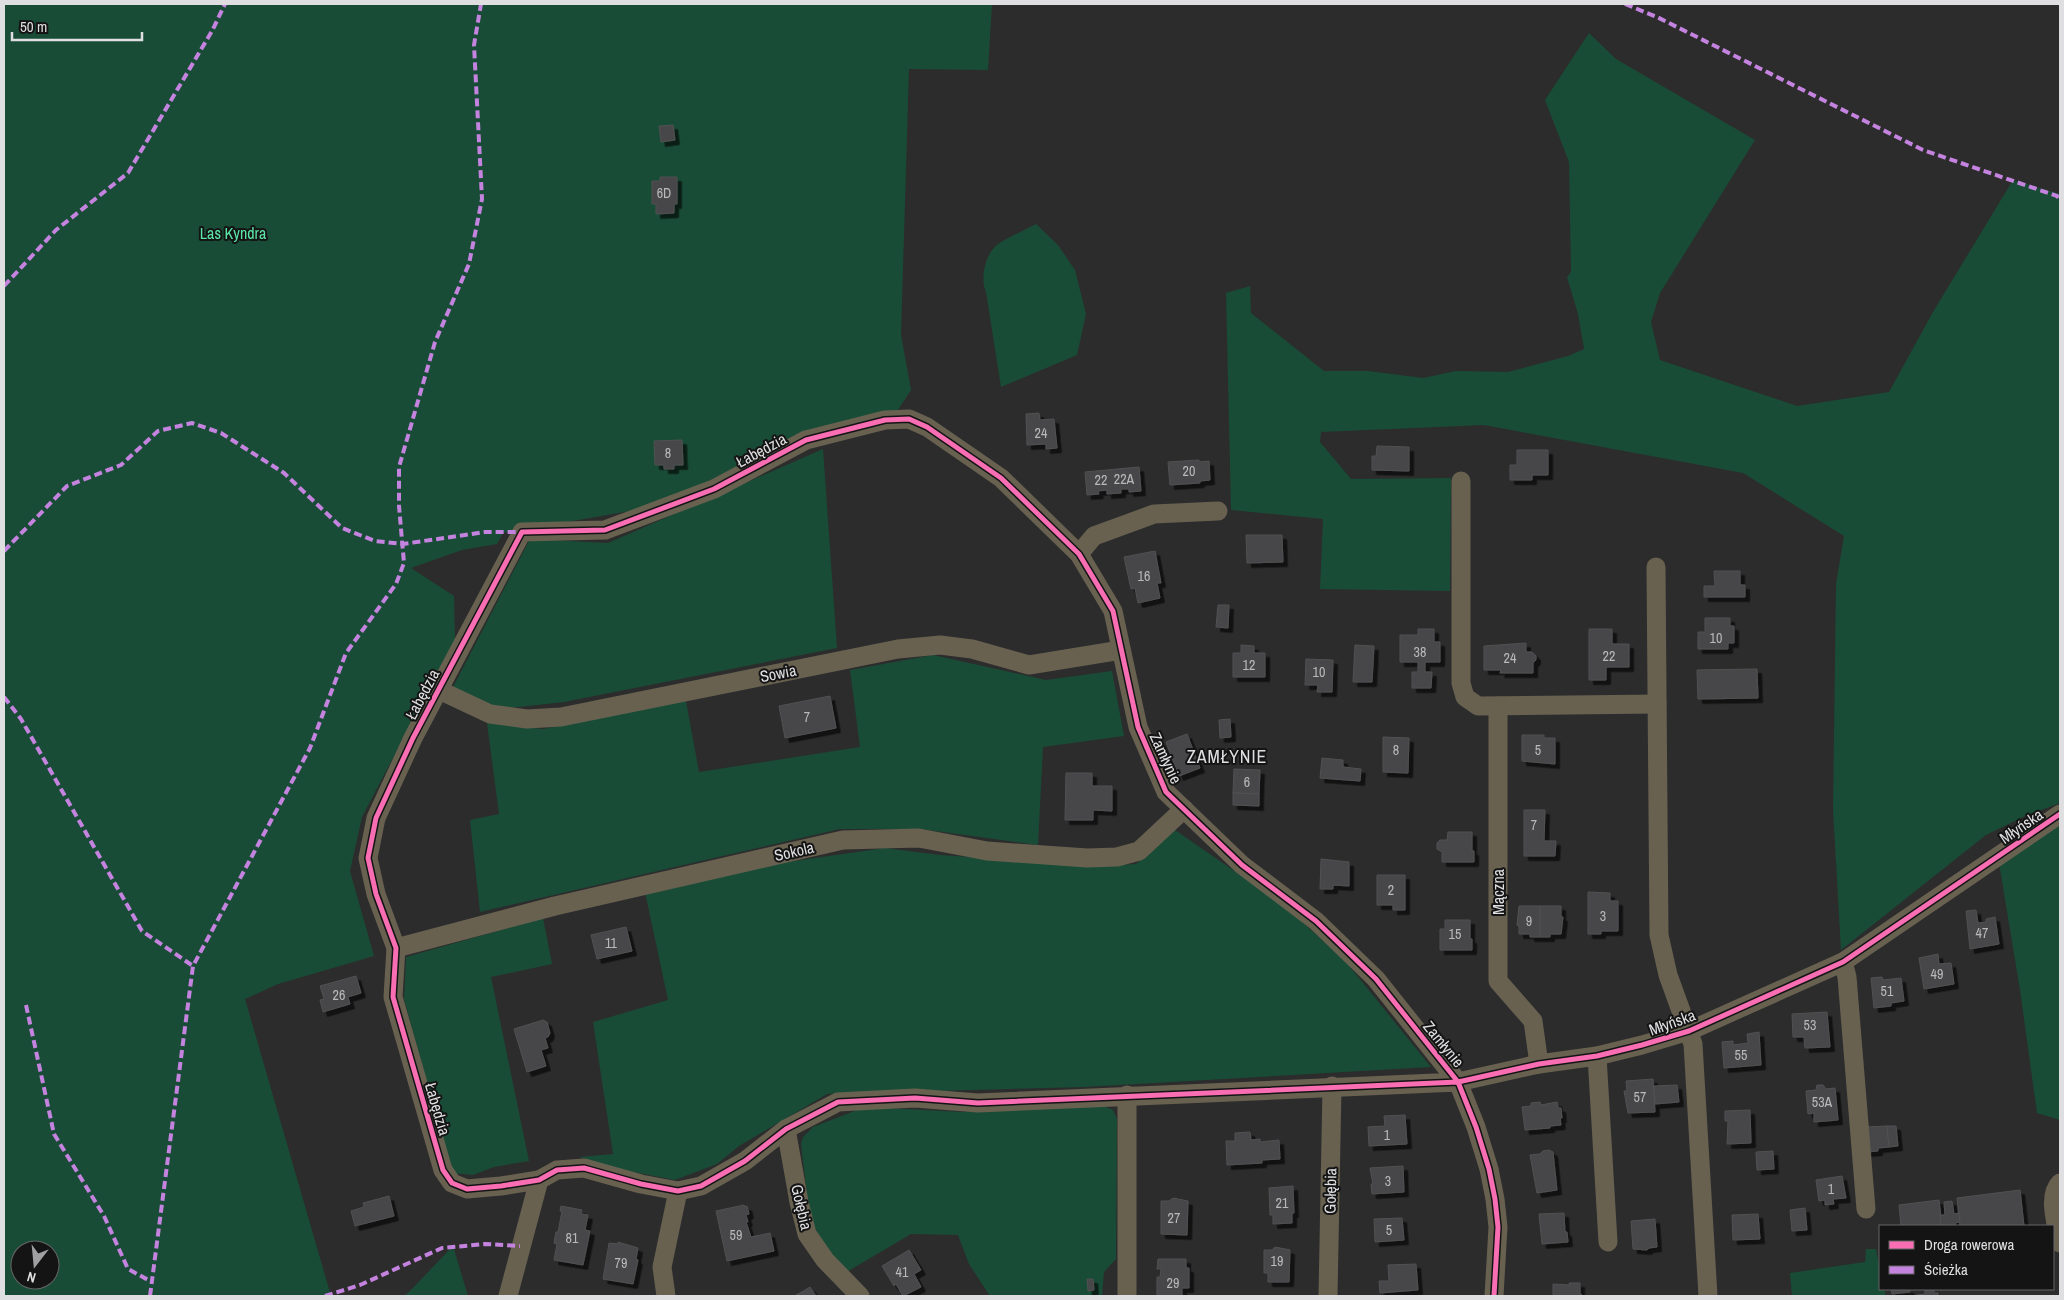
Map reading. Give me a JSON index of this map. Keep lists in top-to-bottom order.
{
  "streets": {
    "street": [
      "Łabędzia",
      "Sowia",
      "Zamłynie",
      "Młyńska",
      "Sokola",
      "Mączna",
      "Gołębia"
    ]
  },
  "crossings": [
    ["Łabędzia", "Sowia"],
    ["Łabędzia", "Zamłynie"],
    ["Łabędzia", "Młyńska"],
    ["Łabędzia", "Sokola"],
    ["Sowia", "Zamłynie"],
    ["Zamłynie", "Młyńska"],
    ["Zamłynie", "Sokola"],
    ["Młyńska", "Mączna"],
    ["Młyńska", "Gołębia"]
  ],
  "districts": ["ZAMŁYNIE"],
  "parks": ["Las Kyndra"],
  "house_numbers": [
    "6D",
    "24",
    "8",
    "20",
    "22A",
    "22",
    "16",
    "10",
    "38",
    "22",
    "24",
    "12",
    "10",
    "7",
    "8",
    "5",
    "6",
    "7",
    "2",
    "3",
    "9",
    "47",
    "15",
    "11",
    "49",
    "51",
    "26",
    "53",
    "55",
    "57",
    "53A",
    "1",
    "3",
    "1",
    "21",
    "27",
    "5",
    "59",
    "81",
    "19",
    "79",
    "41",
    "29"
  ],
  "legend": ["Droga rowerowa", "Ścieżka"],
  "scale_bar": "50 m",
  "north": "bottom"
}
